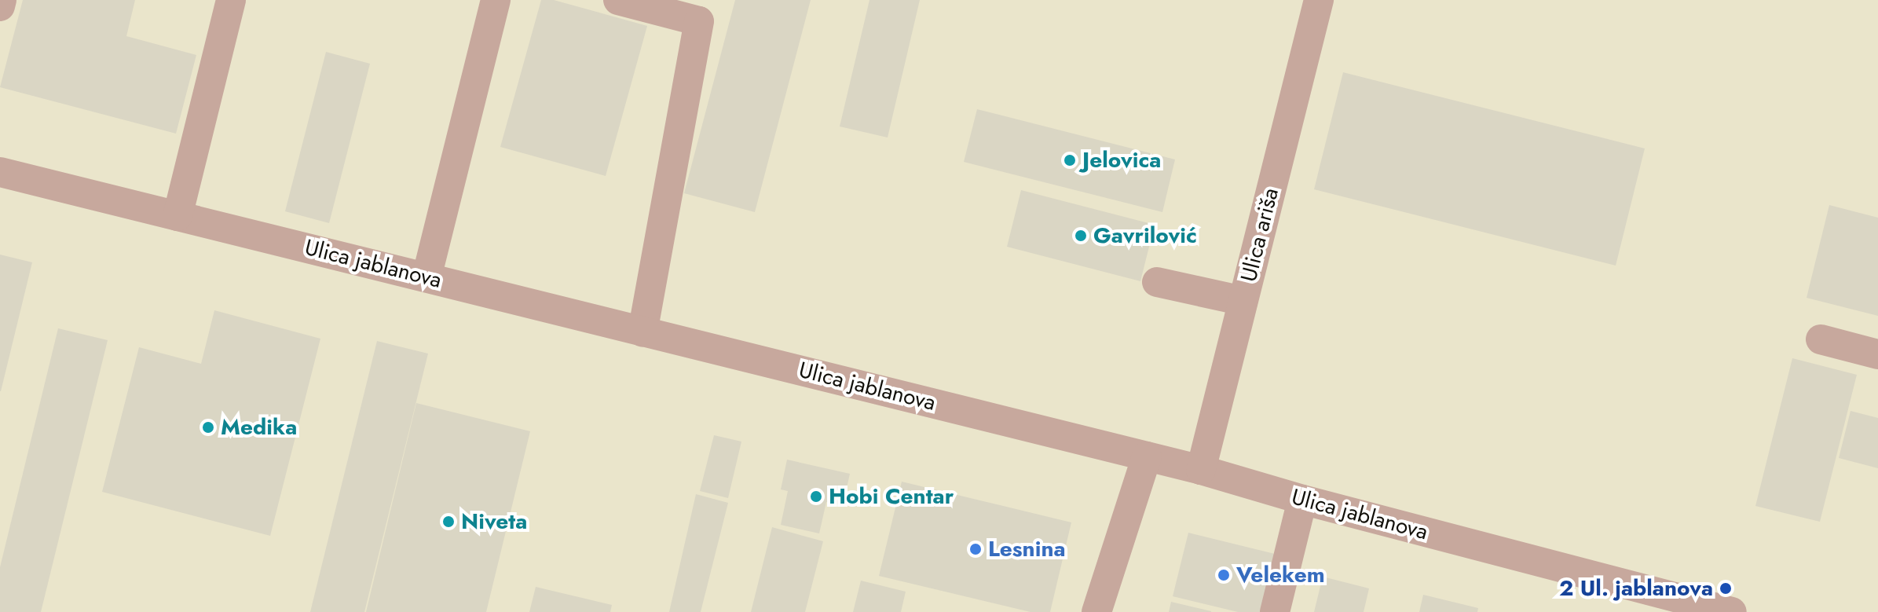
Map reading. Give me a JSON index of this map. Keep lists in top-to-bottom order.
{
  "streets": {
    "street": ["Ulica ariša", "Ulica jablanova"]
  },
  "crossings": [
    ["Ulica ariša", "Ulica jablanova"]
  ],
  "places": [
    "Jelovica",
    "Gavrilović",
    "Medika",
    "Hobi Centar",
    "Niveta",
    "Lesnina",
    "Velekem",
    "2 Ul. jablanova"
  ]
}
